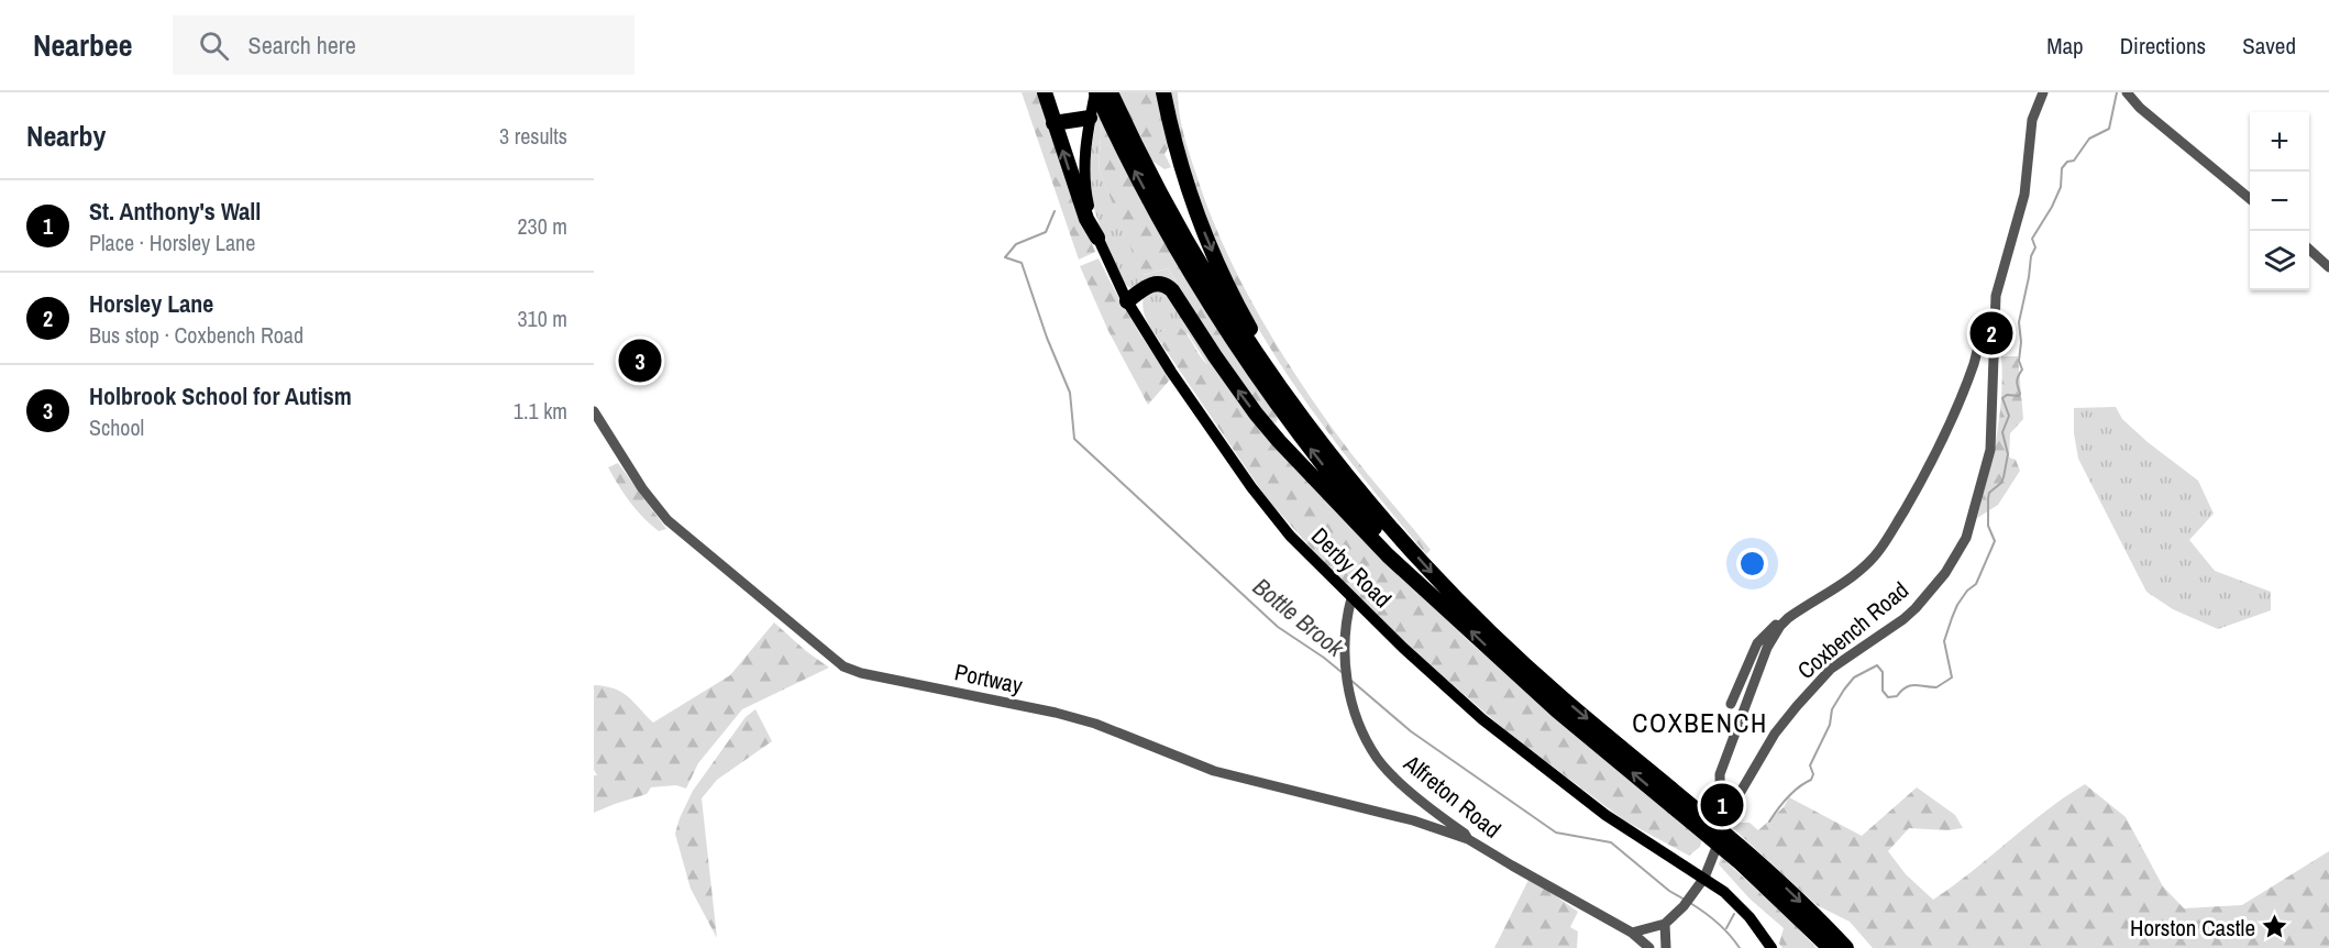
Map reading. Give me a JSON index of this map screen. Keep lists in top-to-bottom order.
{
  "streets": {
    "main road": ["Derby Road"],
    "street": ["Coxbench Road", "Portway", "Alfreton Road"]
  },
  "crossings": [
    ["Derby Road", "Coxbench Road"],
    ["Derby Road", "Alfreton Road"],
    ["Portway", "Alfreton Road"]
  ],
  "districts": ["COXBENCH"],
  "water": ["Bottle Brook"],
  "places": {
    "place": ["Horston Castle"]
  },
  "page": {
    "header": "Nearbee",
    "search": "Search here",
    "nav": ["Map", "Directions", "Saved"],
    "heading": ["Nearby", "3 results"],
    "map_buttons": ["+", "−"],
    "list": [
      {
        "mark": "1",
        "name": "St. Anthony's Wall",
        "note": "Place · Horsley Lane",
        "value": "230 m"
      },
      {
        "mark": "2",
        "name": "Horsley Lane",
        "note": "Bus stop · Coxbench Road",
        "value": "310 m"
      },
      {
        "mark": "3",
        "name": "Holbrook School for Autism",
        "note": "School",
        "value": "1.1 km"
      }
    ],
    "pins": ["2", "3", "1"]
  }
}
